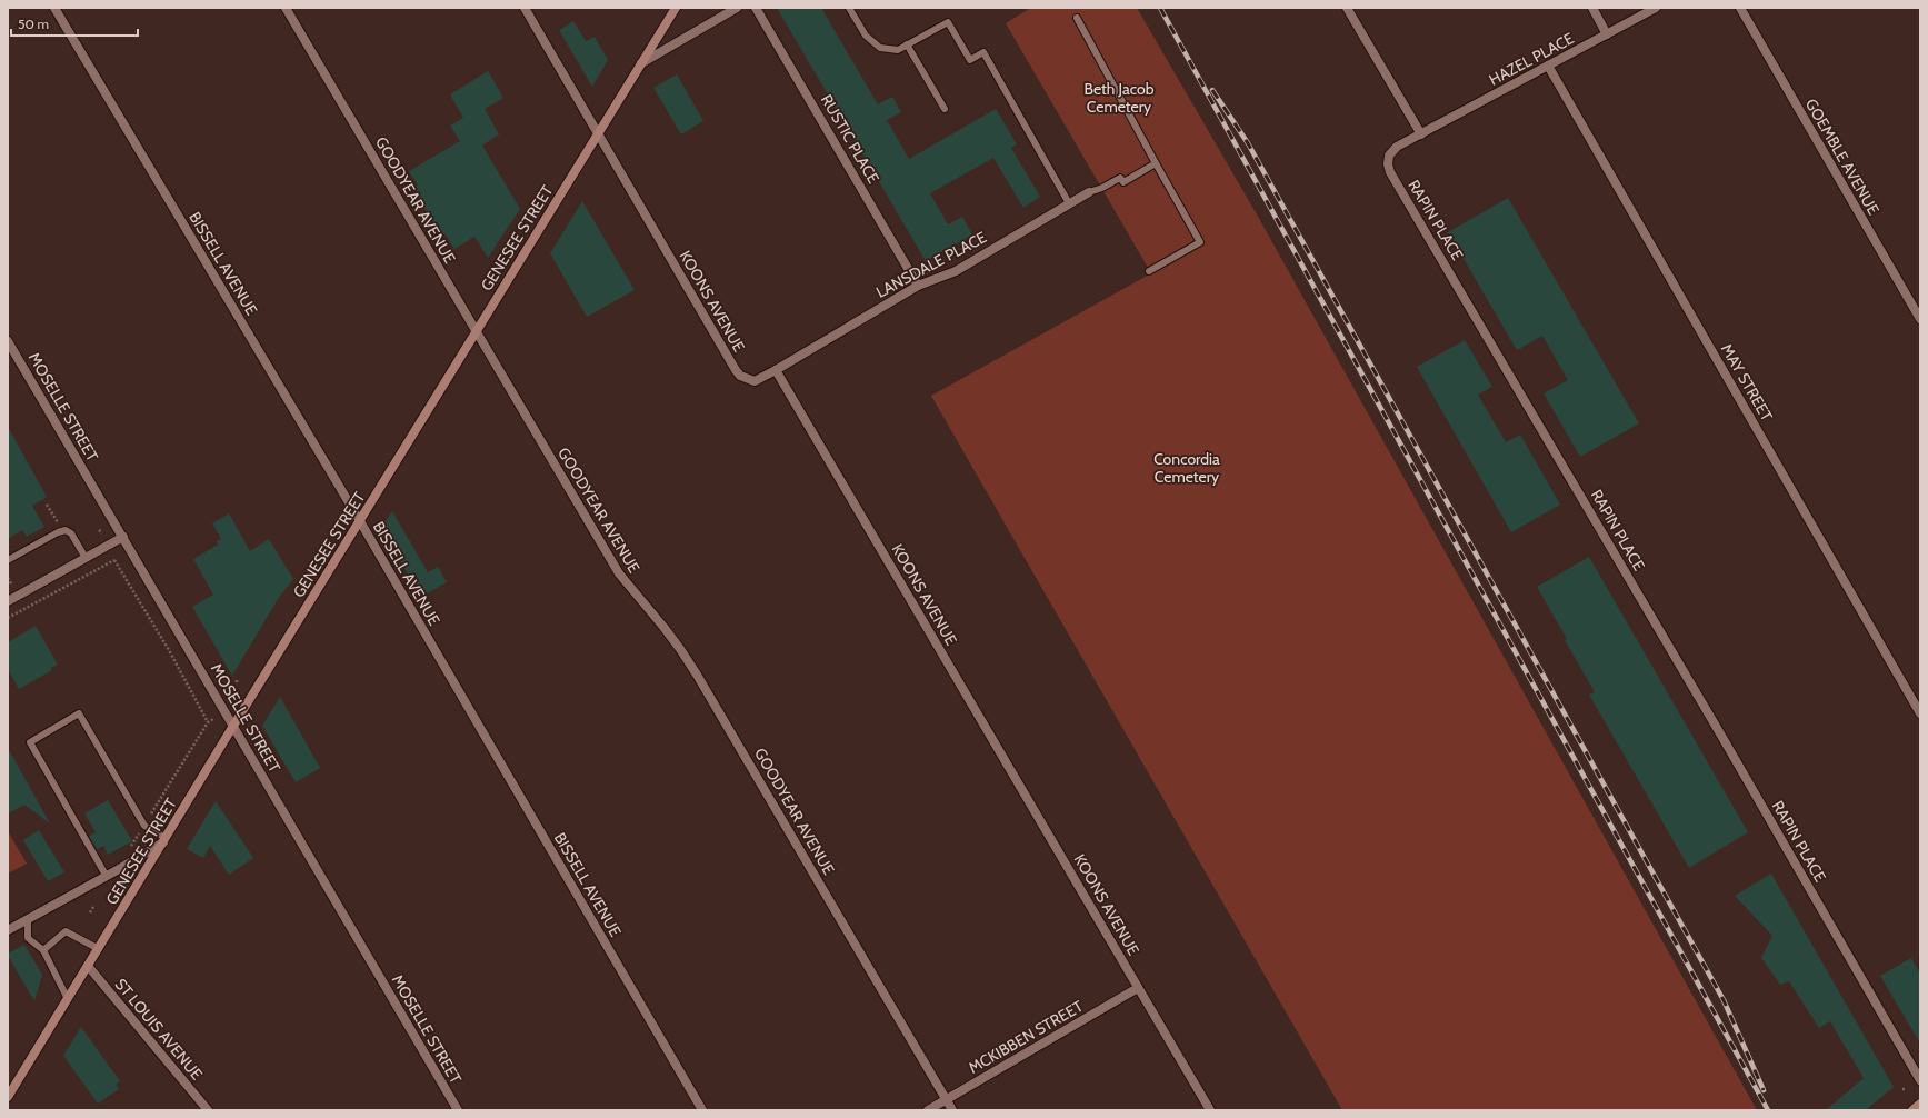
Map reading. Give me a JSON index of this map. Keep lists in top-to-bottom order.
{
  "streets": {
    "main road": ["GENESEE STREET"],
    "street": [
      "HAZEL PLACE",
      "RUSTIC PLACE",
      "GOEMBLE AVENUE",
      "GOODYEAR AVENUE",
      "RAPIN PLACE",
      "BISSELL AVENUE",
      "LANSDALE PLACE",
      "KOONS AVENUE",
      "MAY STREET",
      "MOSELLE STREET",
      "ST LOUIS AVENUE",
      "MCKIBBEN STREET"
    ]
  },
  "crossings": [
    ["HAZEL PLACE", "RAPIN PLACE"],
    ["HAZEL PLACE", "MAY STREET"],
    ["RUSTIC PLACE", "LANSDALE PLACE"],
    ["GOODYEAR AVENUE", "GENESEE STREET"],
    ["GOODYEAR AVENUE", "MCKIBBEN STREET"],
    ["GENESEE STREET", "BISSELL AVENUE"],
    ["GENESEE STREET", "KOONS AVENUE"],
    ["GENESEE STREET", "MOSELLE STREET"],
    ["GENESEE STREET", "ST LOUIS AVENUE"],
    ["LANSDALE PLACE", "KOONS AVENUE"],
    ["KOONS AVENUE", "MCKIBBEN STREET"]
  ],
  "parks": ["Beth Jacob Cemetery", "Concordia Cemetery"],
  "scale_bar": "50 m"
}
